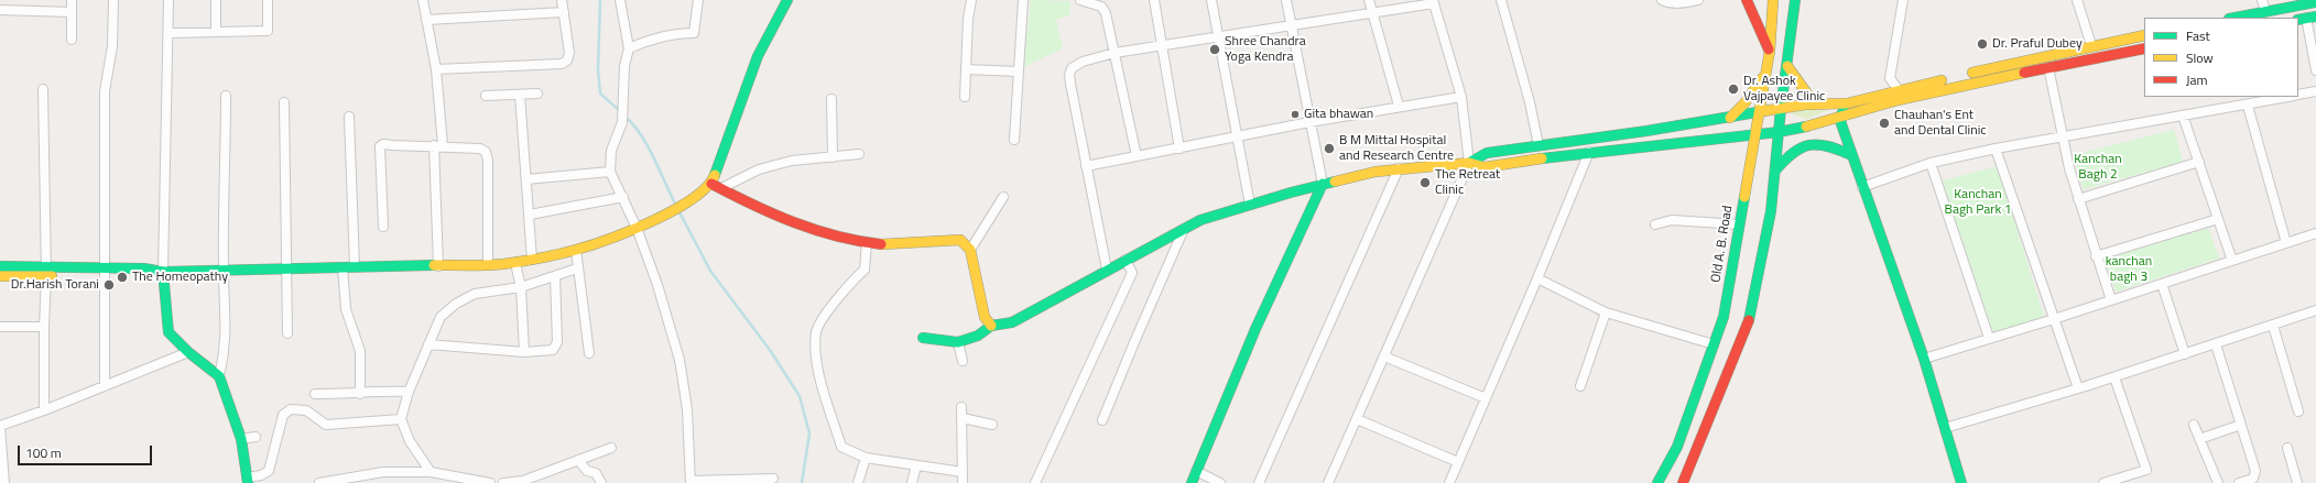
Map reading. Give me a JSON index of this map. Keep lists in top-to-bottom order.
{
  "streets": {
    "street": ["Old A. B. Road"]
  },
  "parks": ["Kanchan Bagh 2", "Kanchan Bagh Park 1", "kanchan bagh 3"],
  "places": [
    "Dr. Praful Dubey",
    "Shree Chandra Yoga Kendra",
    "Dr. Ashok Vajpayee Clinic",
    "Gita bhawan",
    "Chauhan's Ent and Dental Clinic",
    "B M Mittal Hospital and Research Centre",
    "The Retreat Clinic",
    "The Homeopathy",
    "Dr.Harish Torani"
  ],
  "legend": ["Fast", "Slow", "Jam"],
  "scale_bar": "100 m"
}
